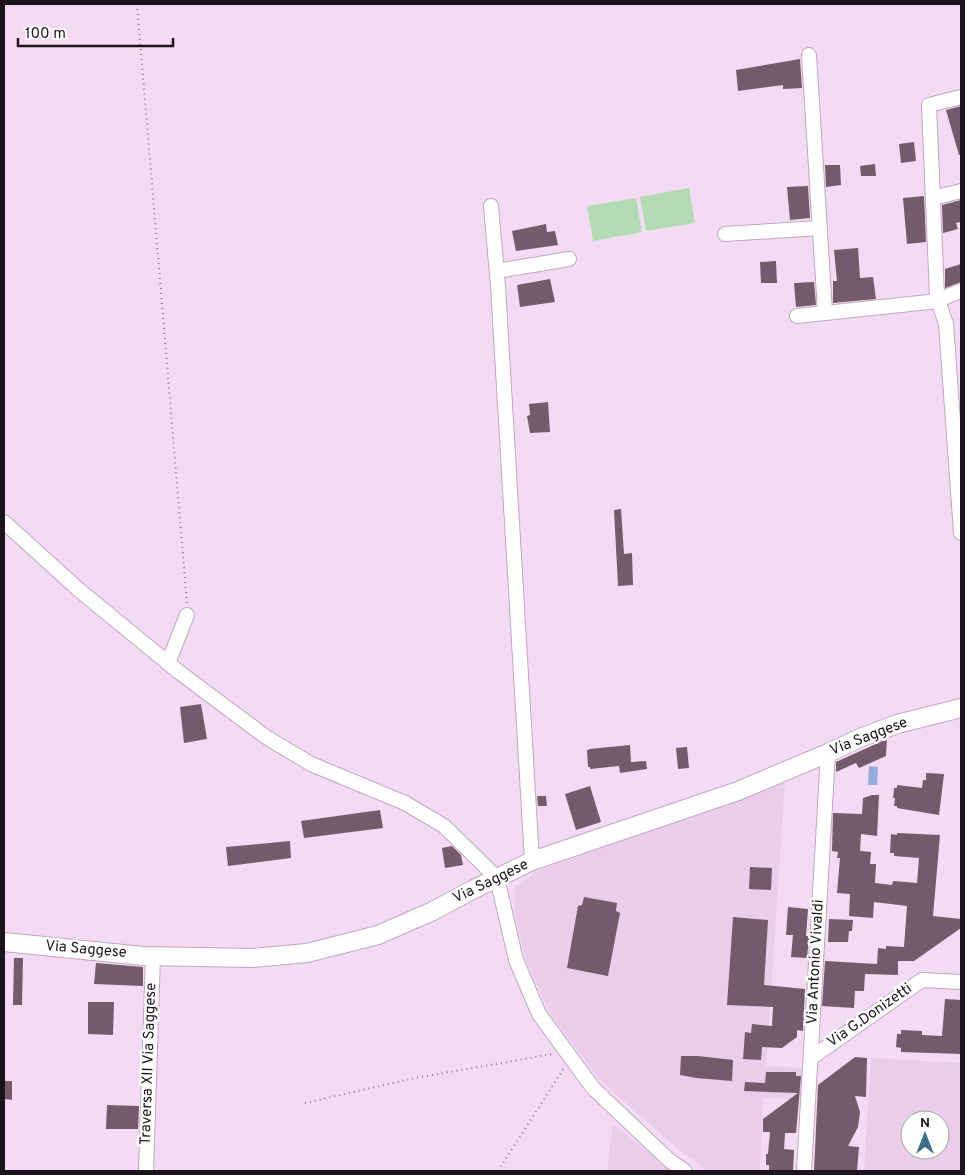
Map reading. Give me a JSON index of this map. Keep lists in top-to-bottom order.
{
  "streets": {
    "main road": ["Via Saggese"],
    "street": ["Via Antonio Vivaldi", "Via G.Donizetti", "Traversa XII Via Saggese"]
  },
  "crossings": [
    ["Via Saggese", "Via Antonio Vivaldi"],
    ["Via Saggese", "Traversa XII Via Saggese"],
    ["Via Antonio Vivaldi", "Via G.Donizetti"]
  ],
  "scale_bar": "100 m",
  "north": "top"
}
